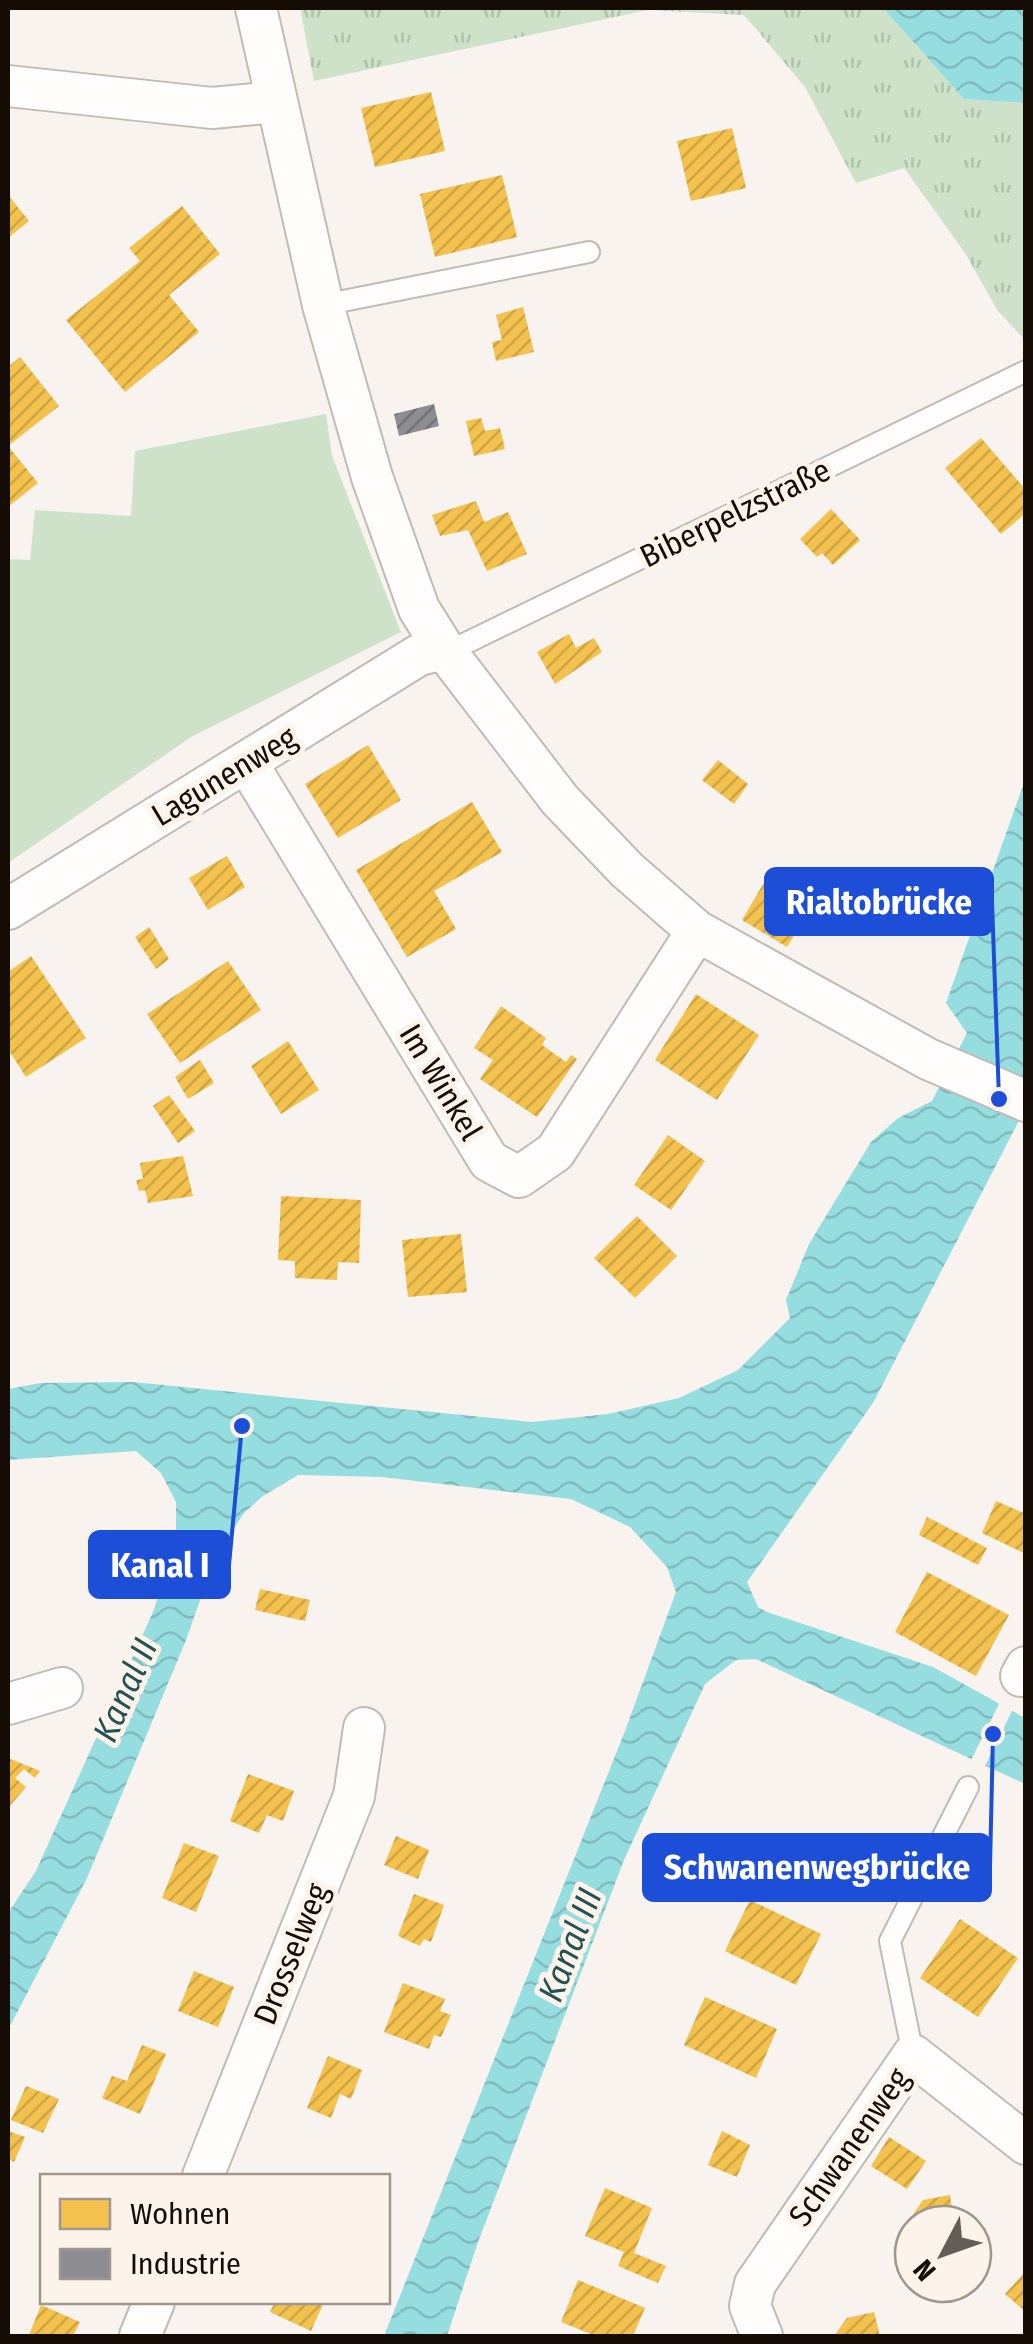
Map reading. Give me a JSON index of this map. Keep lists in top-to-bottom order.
{
  "streets": {
    "street": [
      "Lagunenweg",
      "Im Winkel",
      "Drosselweg",
      "Schwanenweg"
    ],
    "lane": ["Biberpelzstraße"]
  },
  "crossings": [
    ["Biberpelzstraße", "Lagunenweg"],
    ["Lagunenweg", "Im Winkel"]
  ],
  "water": ["Kanal II", "Kanal III"],
  "places": ["Rialtobrücke", "Kanal I", "Schwanenwegbrücke"],
  "legend": ["Wohnen", "Industrie"],
  "north": "bottom left"
}
